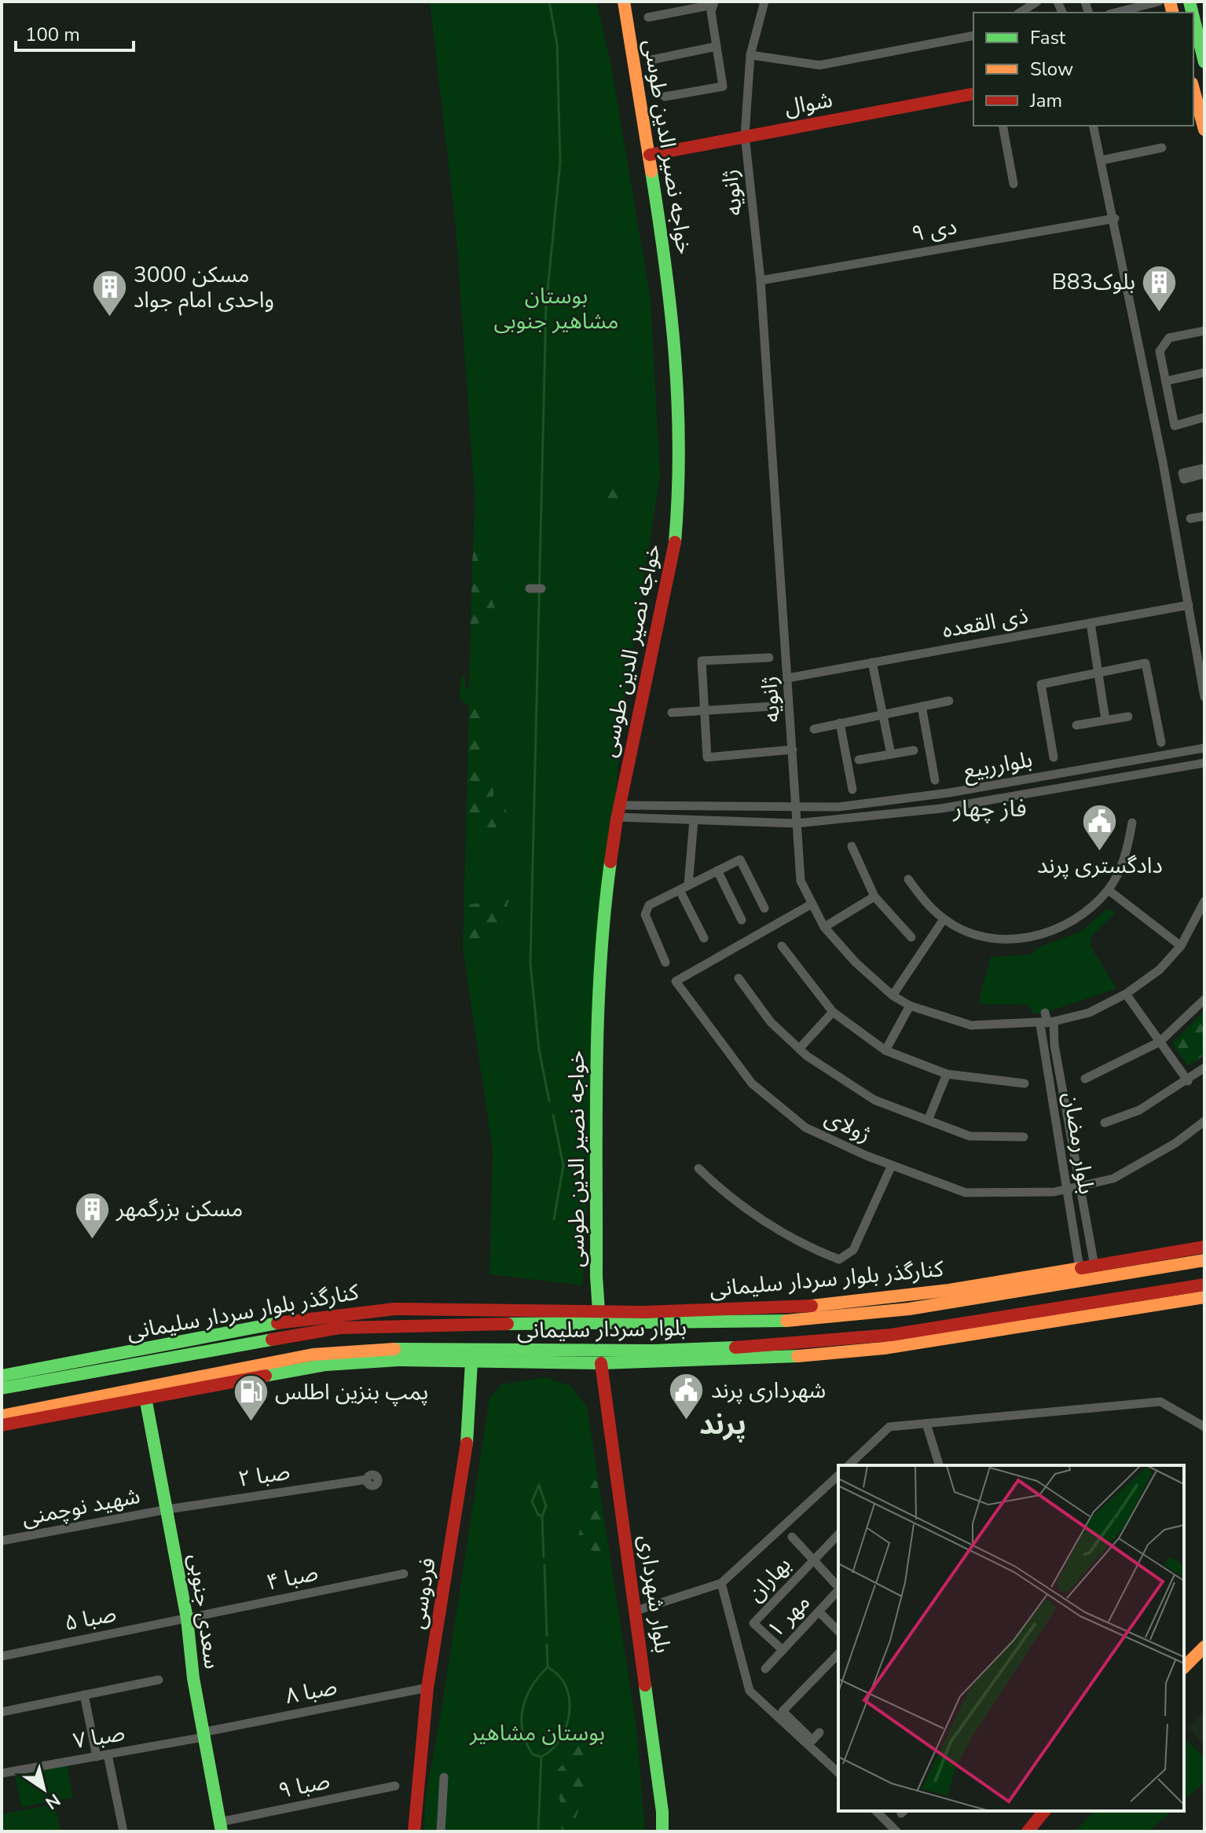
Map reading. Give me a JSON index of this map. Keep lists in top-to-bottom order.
{
  "streets": {
    "street": [
      "شوال",
      "خواجه نصیر الدین طوسی",
      "ژانویه",
      "۹ دی",
      "ذی القعده",
      "بلوارربیع",
      "ژولای",
      "بلوار رمضان",
      "کنارگذر بلوار سردار سلیمانی",
      "بلوار سردار سلیمانی",
      "صبا ۲",
      "شهید نوچمنی",
      "صبا ۴",
      "بهاران",
      "فردوسی",
      "بلوار شهرداری",
      "سعدی جنوبی",
      "مهر ۱",
      "صبا ۵",
      "صبا ۸",
      "صبا ۷",
      "صبا ۹"
    ]
  },
  "crossings": [
    ["شوال", "خواجه نصیر الدین طوسی"],
    ["شوال", "ژانویه"],
    ["خواجه نصیر الدین طوسی", "بلوارربیع"],
    ["خواجه نصیر الدین طوسی", "کنارگذر بلوار سردار سلیمانی"],
    ["ژانویه", "۹ دی"],
    ["ژانویه", "ذی القعده"],
    ["ژانویه", "بلوارربیع"],
    ["ژانویه", "ژولای"],
    ["ژانویه", "بلوار رمضان"],
    ["ژولای", "بلوار رمضان"],
    ["بلوار رمضان", "کنارگذر بلوار سردار سلیمانی"],
    ["صبا ۲", "شهید نوچمنی"],
    ["صبا ۲", "سعدی جنوبی"],
    ["شهید نوچمنی", "سعدی جنوبی"],
    ["صبا ۴", "سعدی جنوبی"],
    ["صبا ۴", "صبا ۵"],
    ["بهاران", "مهر ۱"],
    ["فردوسی", "صبا ۸"],
    ["سعدی جنوبی", "صبا ۵"],
    ["سعدی جنوبی", "صبا ۸"],
    ["سعدی جنوبی", "صبا ۷"],
    ["سعدی جنوبی", "صبا ۹"],
    ["صبا ۸", "صبا ۷"]
  ],
  "districts": ["فاز چهار", "پرند"],
  "parks": ["بوستان مشاهیر جنوبی", "بوستان مشاهیر"],
  "places": {
    "building": ["B83بلوک", "مسکن 3000 واحدی امام جواد", "مسکن بزرگمهر"],
    "public building": ["دادگستری پرند", "شهرداری پرند"],
    "fuel station": ["پمپ بنزین اطلس"]
  },
  "legend": ["Fast", "Slow", "Jam"],
  "scale_bar": "100 m",
  "north": "bottom right"
}
